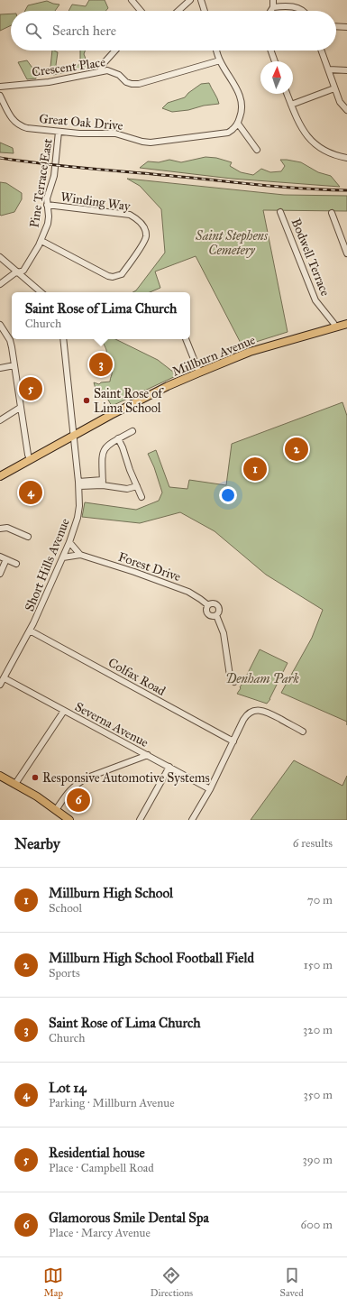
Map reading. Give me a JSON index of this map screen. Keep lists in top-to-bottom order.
{
  "streets": {
    "main road": ["Millburn Avenue"],
    "street": [
      "Crescent Place",
      "Great Oak Drive",
      "Pine Terrace East",
      "Winding Way",
      "Bodwell Terrace",
      "Short Hills Avenue",
      "Forest Drive",
      "Colfax Road",
      "Severna Avenue"
    ]
  },
  "crossings": [
    ["Great Oak Drive", "Pine Terrace East"],
    ["Pine Terrace East", "Winding Way"],
    ["Bodwell Terrace", "Millburn Avenue"],
    ["Millburn Avenue", "Short Hills Avenue"],
    ["Short Hills Avenue", "Forest Drive"],
    ["Short Hills Avenue", "Colfax Road"],
    ["Short Hills Avenue", "Severna Avenue"]
  ],
  "parks": ["Saint Stephens Cemetery", "Denham Park"],
  "places": ["Saint Rose of Lima School", "Responsive Automotive Systems"],
  "north": "top",
  "page": {
    "search": "Search here",
    "popup": ["Saint Rose of Lima Church", "Church"],
    "pins": [
      "3",
      "5",
      "2",
      "1",
      "4",
      "6"
    ],
    "heading": ["Nearby", "6 results"],
    "list": [
      {
        "mark": "1",
        "name": "Millburn High School",
        "note": "School",
        "value": "70 m"
      },
      {
        "mark": "2",
        "name": "Millburn High School Football Field",
        "note": "Sports",
        "value": "150 m"
      },
      {
        "mark": "3",
        "name": "Saint Rose of Lima Church",
        "note": "Church",
        "value": "320 m"
      },
      {
        "mark": "4",
        "name": "Lot 14",
        "note": "Parking · Millburn Avenue",
        "value": "350 m"
      },
      {
        "mark": "5",
        "name": "Residential house",
        "note": "Place · Campbell Road",
        "value": "390 m"
      },
      {
        "mark": "6",
        "name": "Glamorous Smile Dental Spa",
        "note": "Place · Marcy Avenue",
        "value": "600 m"
      }
    ],
    "nav": ["Map", "Directions", "Saved"]
  }
}
